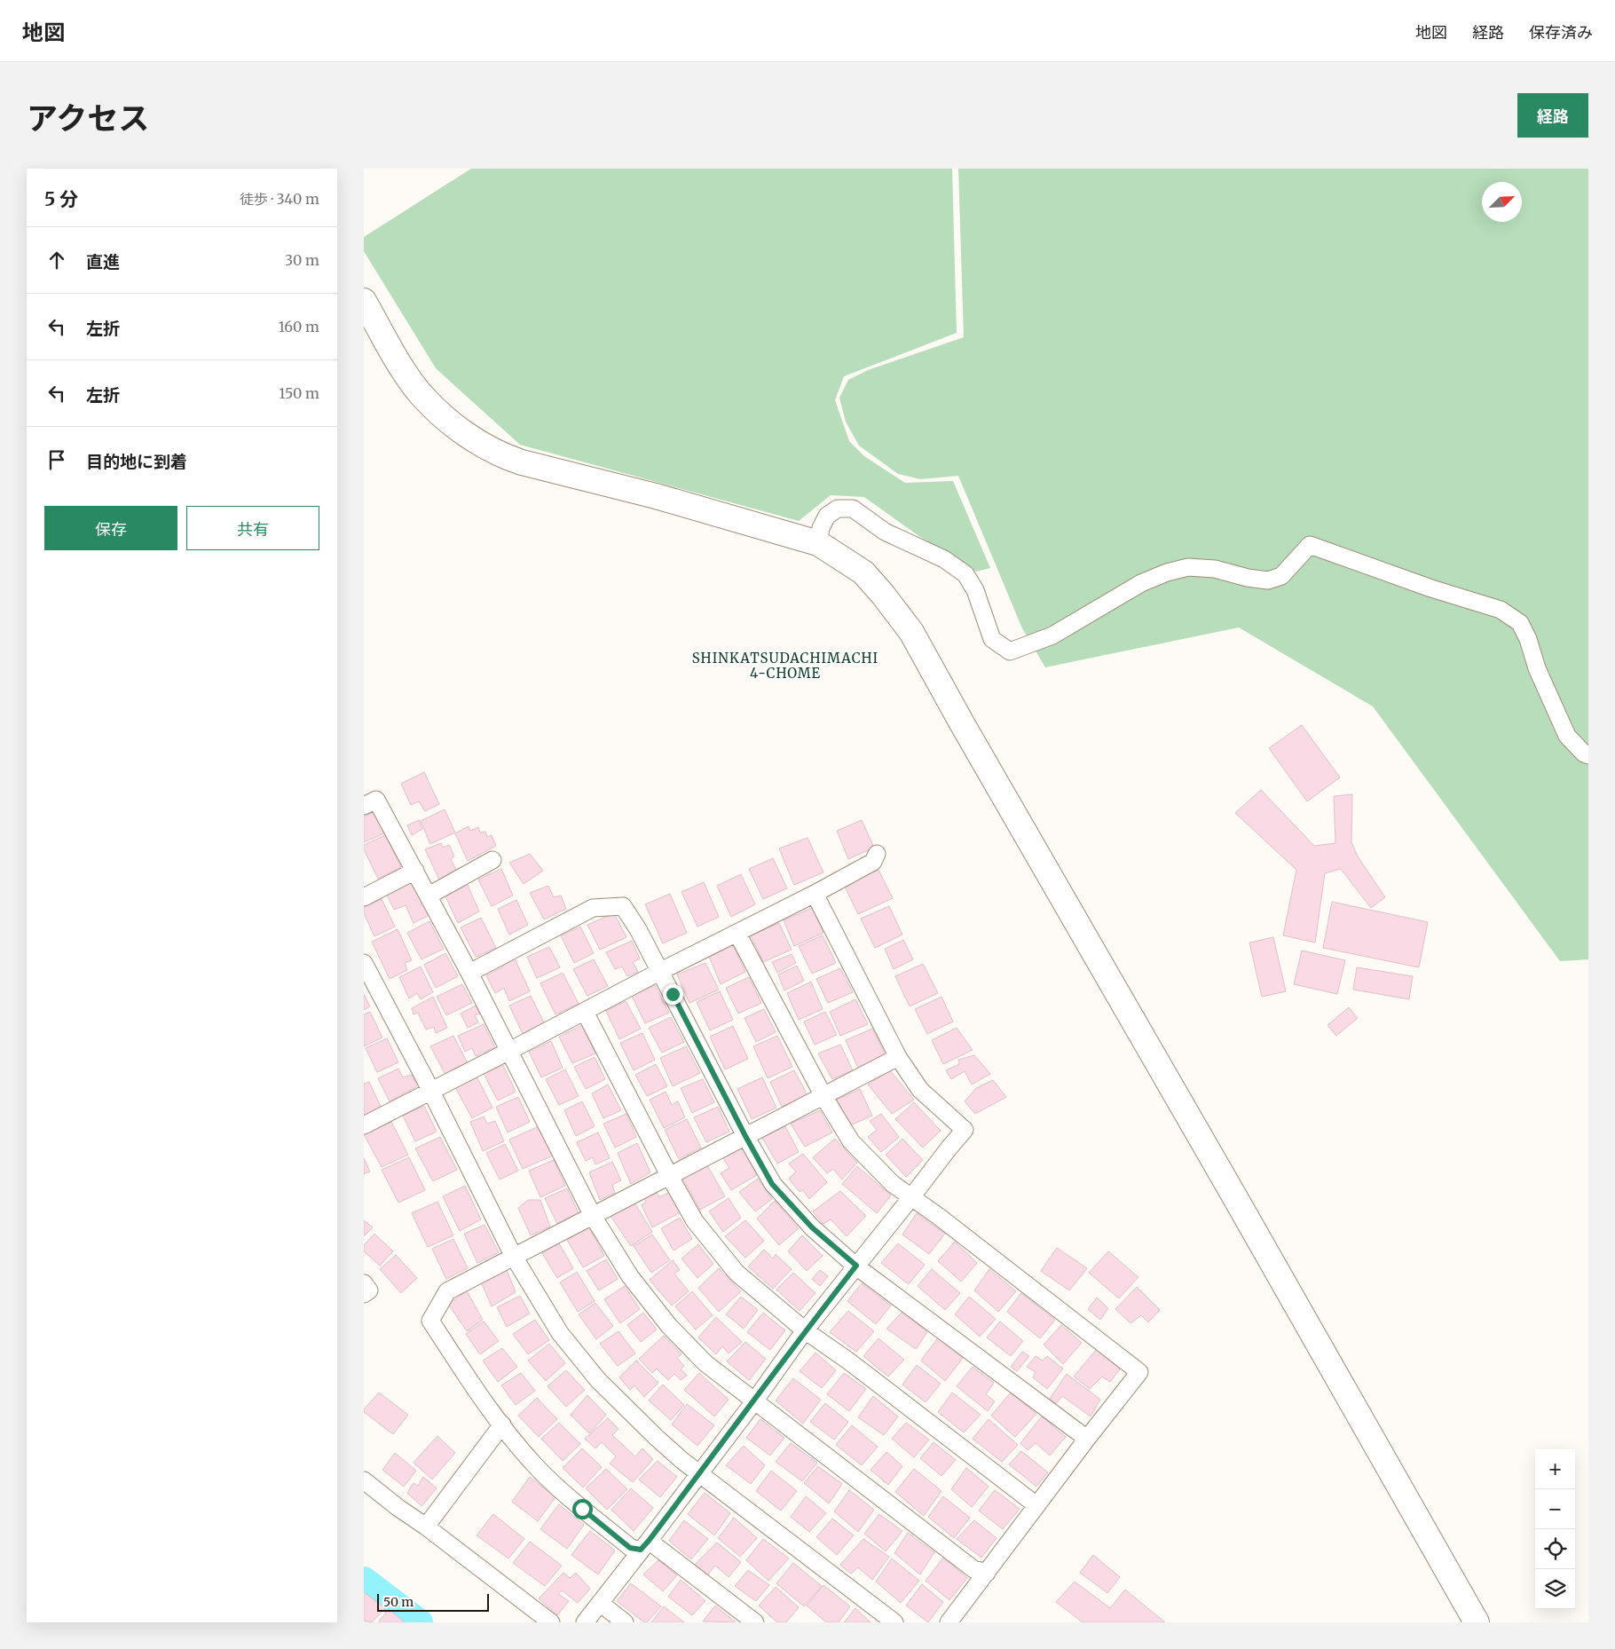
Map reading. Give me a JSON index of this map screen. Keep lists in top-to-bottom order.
{
  "districts": ["SHINKATSUDACHIMACHI 4-CHOME"],
  "scale_bar": "50 m",
  "north": "top right",
  "page": {
    "header": "地図",
    "nav": ["地図", "経路", "保存済み"],
    "title": "アクセス",
    "buttons": [
      "経路",
      ["保存", "共有"]
    ],
    "heading": ["5 分", "徒歩 · 340 m"],
    "list": [
      ["直進", "30 m"],
      ["左折", "160 m"],
      ["左折", "150 m"],
      "目的地に到着"
    ],
    "map_buttons": ["+", "−"],
    "scale": "50 m"
  }
}
